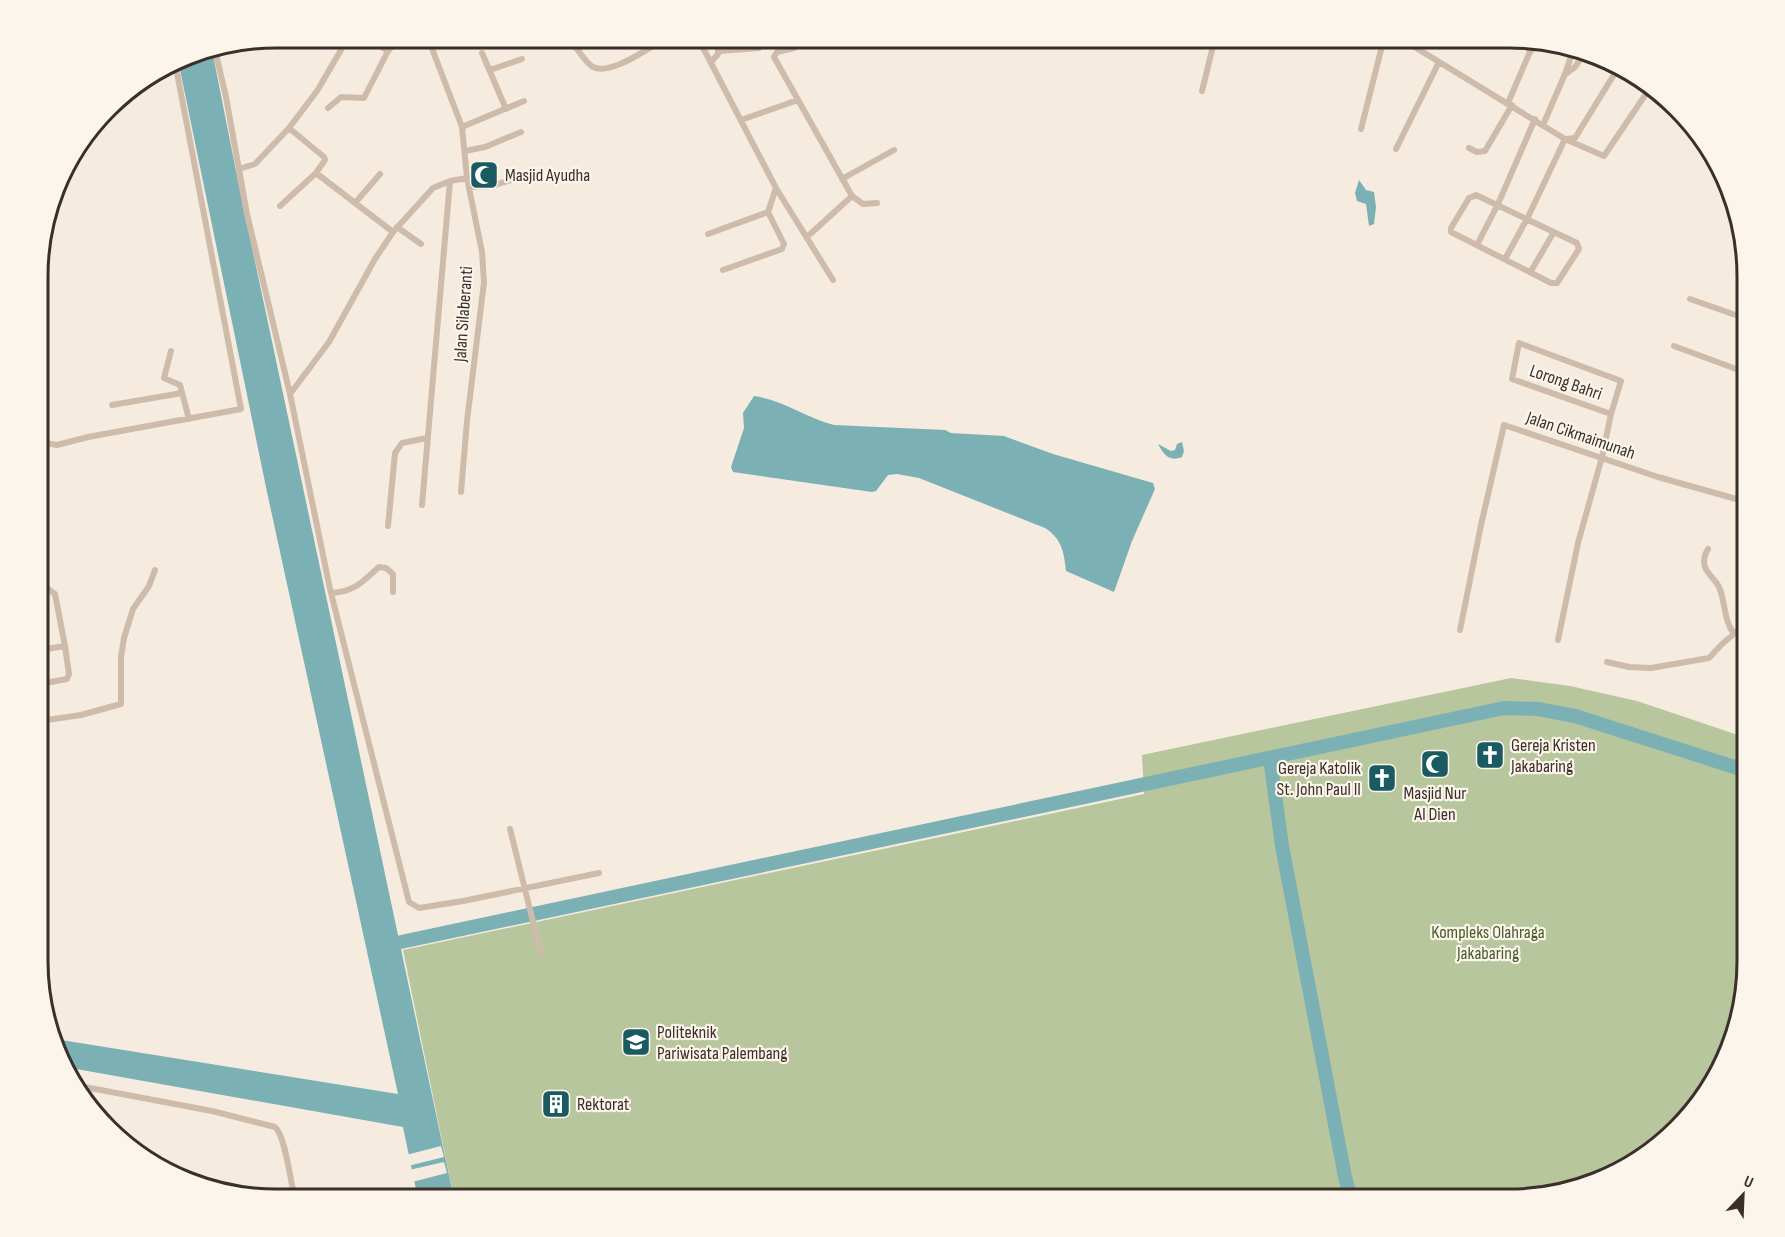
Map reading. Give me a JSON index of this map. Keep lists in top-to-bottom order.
{
  "streets": {
    "street": ["Jalan Silaberanti", "Lorong Bahri", "Jalan Cikmaimunah"]
  },
  "parks": ["Kompleks Olahraga Jakabaring"],
  "places": {
    "mosque": ["Masjid Ayudha", "Masjid Nur Al Dien"],
    "church": ["Gereja Kristen Jakabaring", "Gereja Katolik St. John Paul II"],
    "school or university": ["Politeknik Pariwisata Palembang"],
    "building": ["Rektorat"]
  },
  "north": "top right"
}
